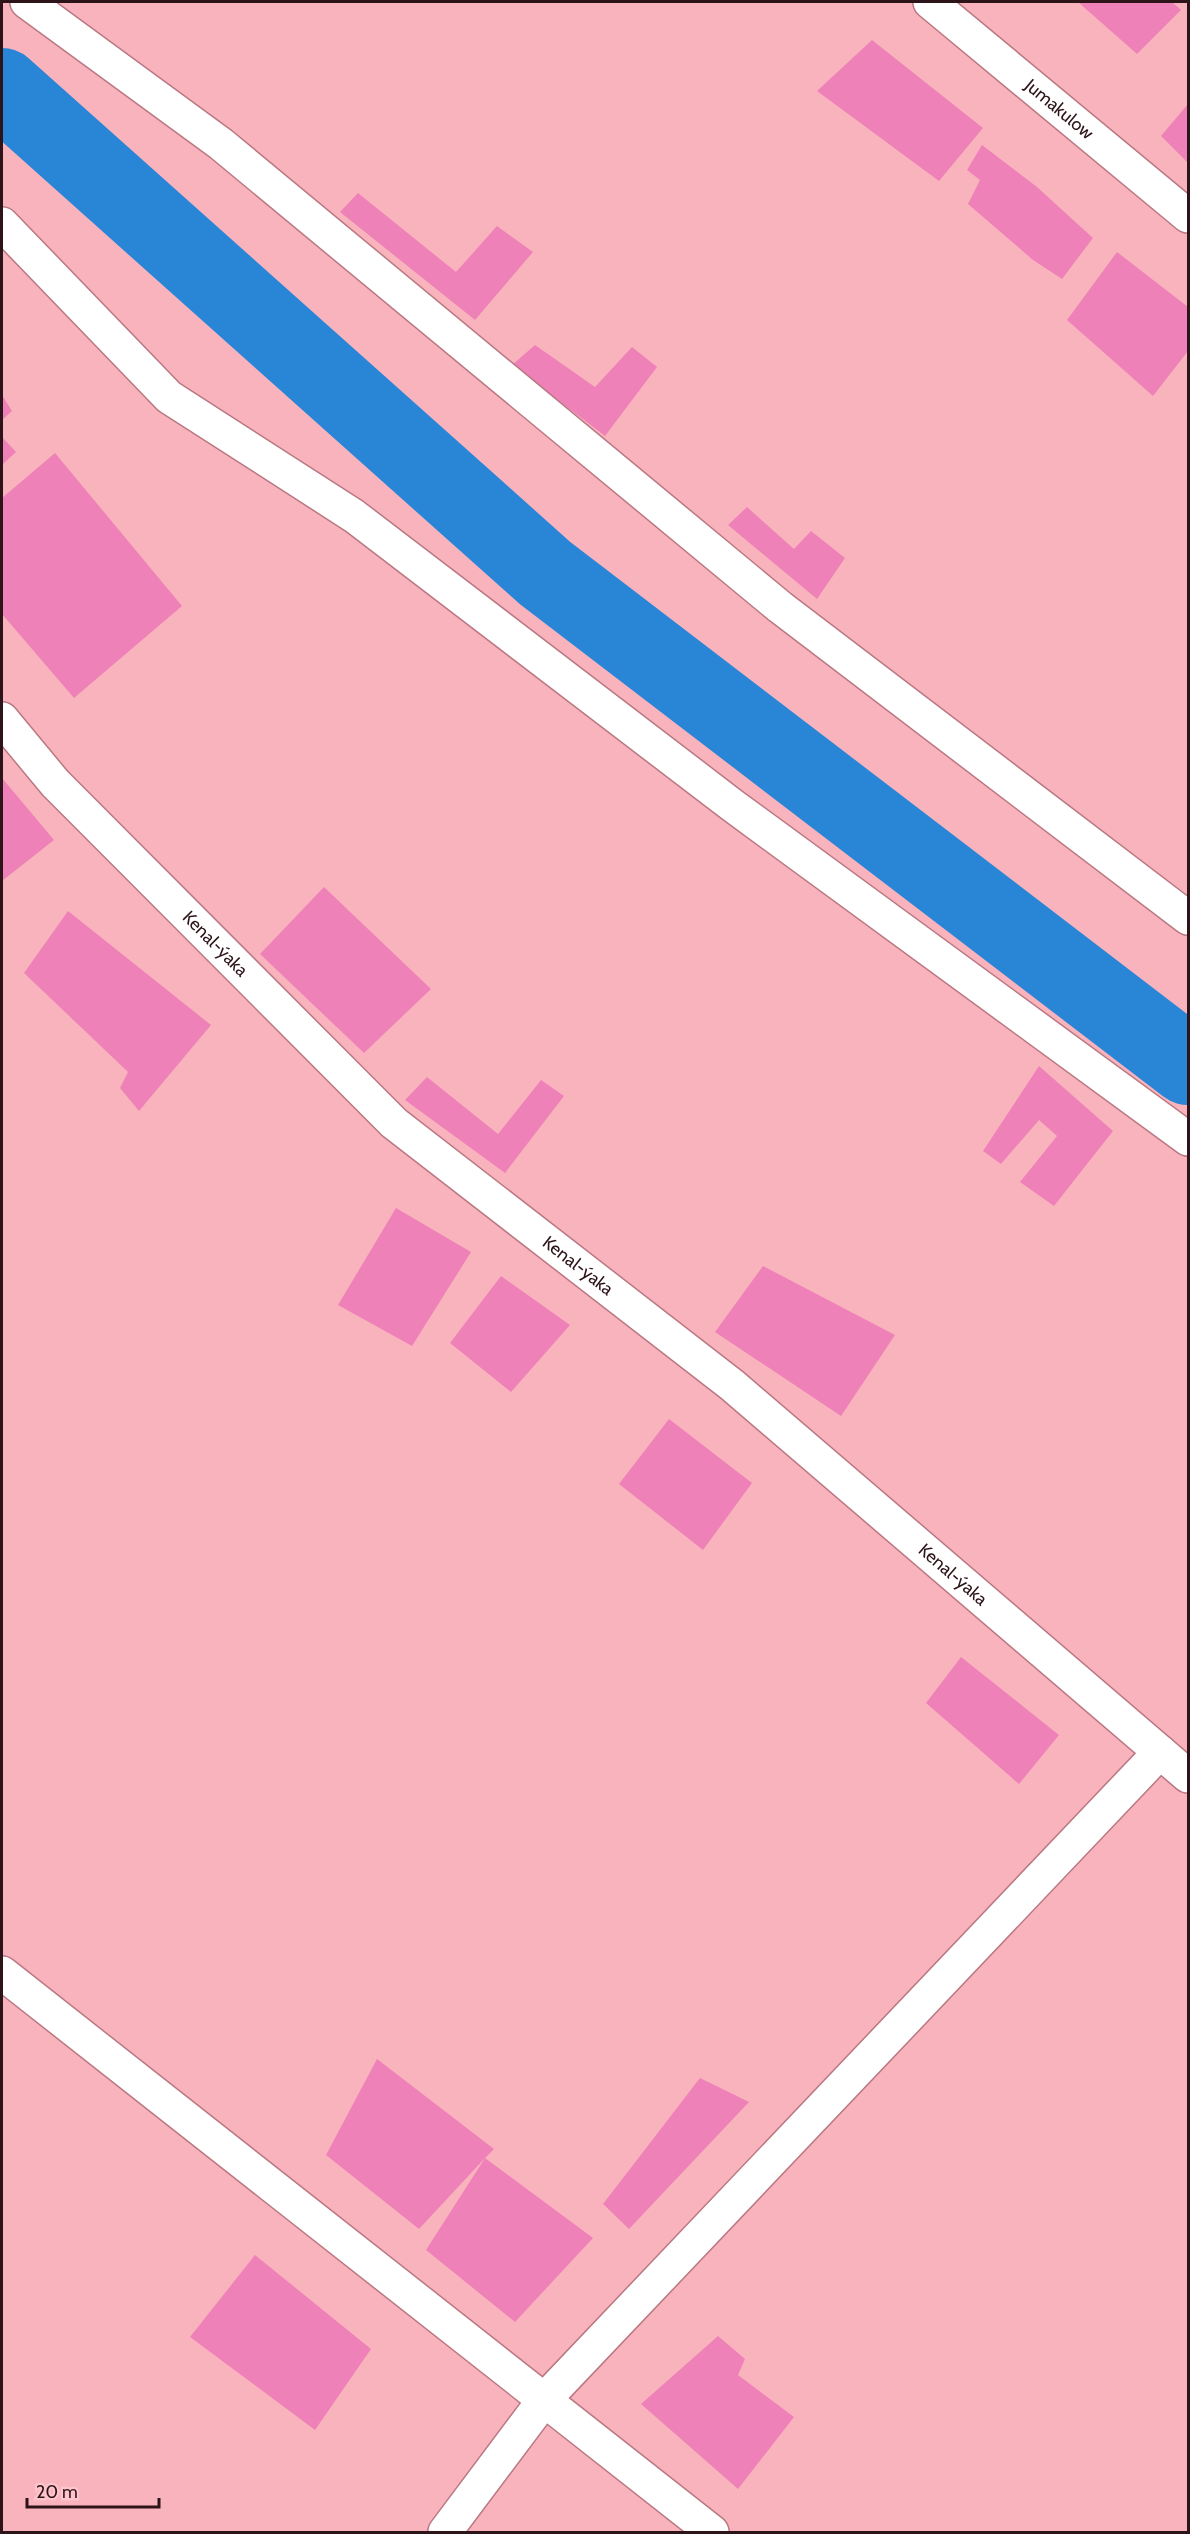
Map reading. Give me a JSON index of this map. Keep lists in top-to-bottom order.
{
  "streets": {
    "street": ["Jumakulow", "Kenal-ýaka"]
  },
  "scale_bar": "20 m"
}
